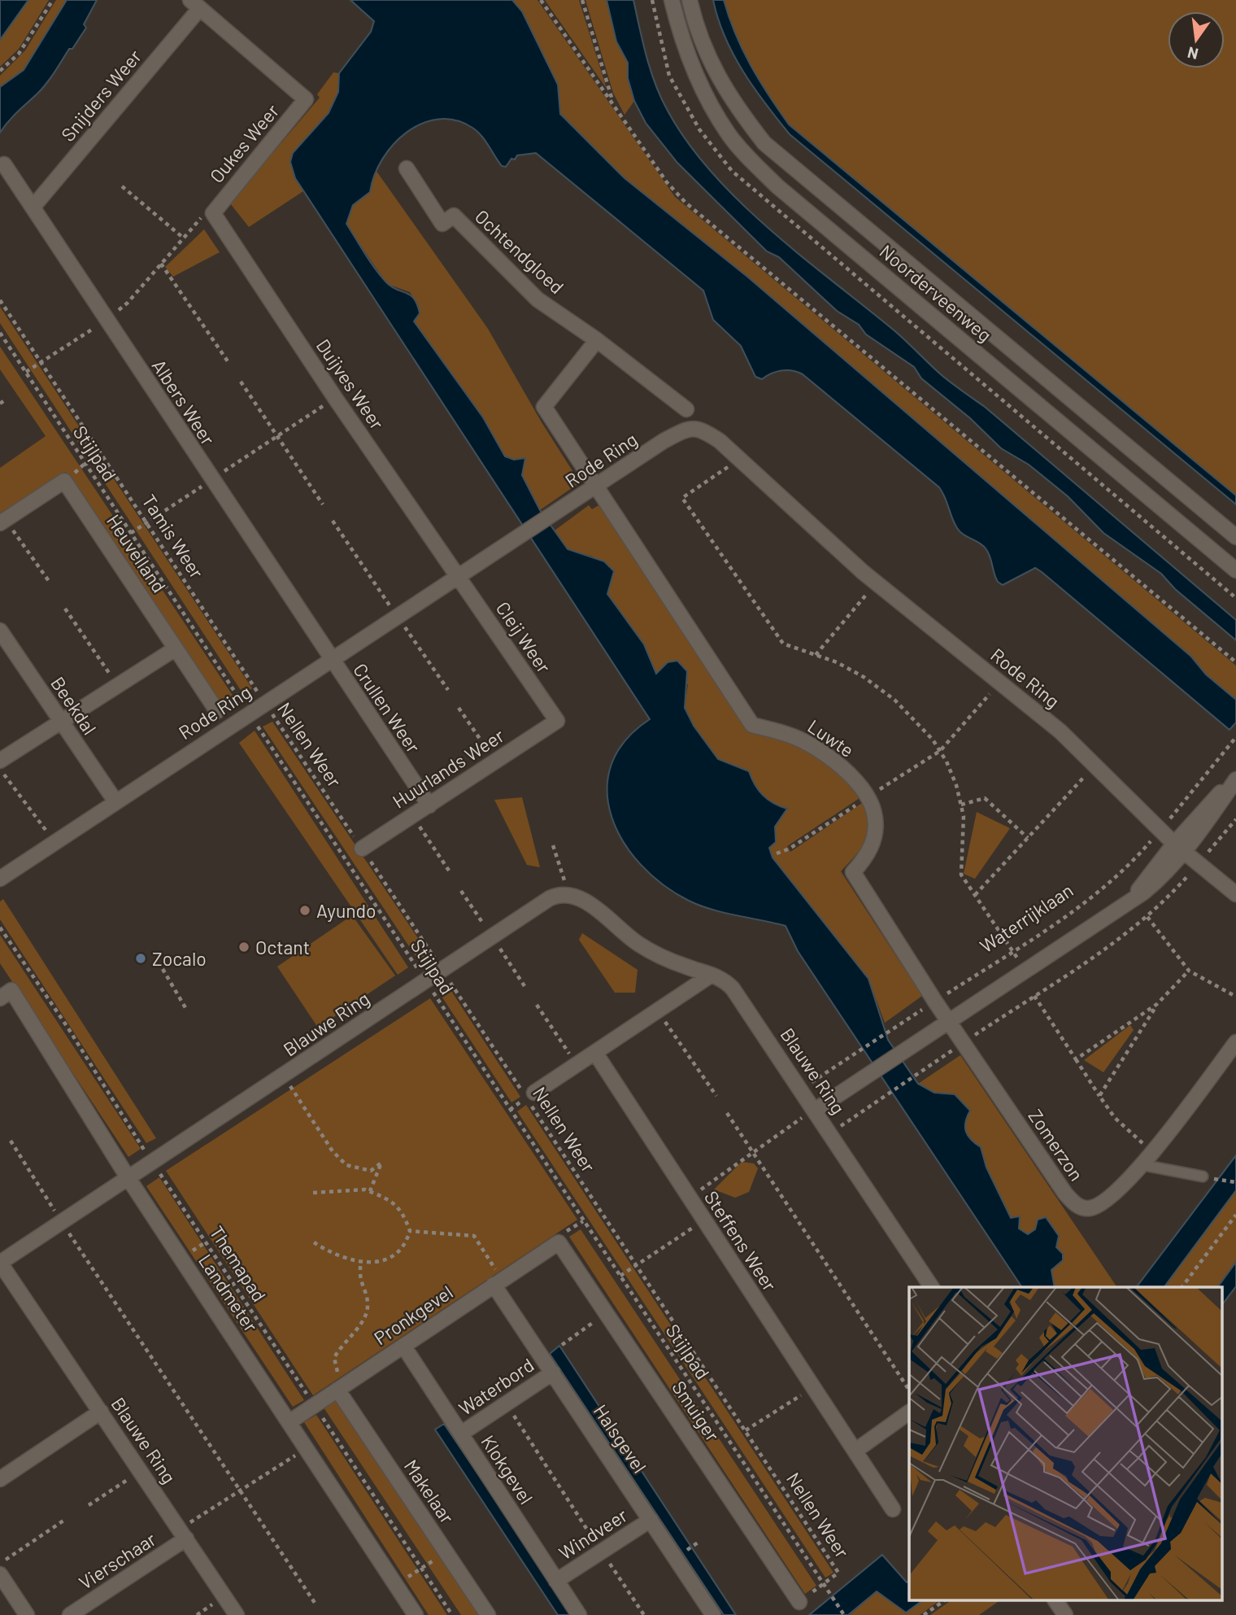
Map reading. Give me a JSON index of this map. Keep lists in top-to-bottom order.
{
  "streets": {
    "street": [
      "Snijders Weer",
      "Oukes Weer",
      "Ochtendgloed",
      "Noorderveenweg",
      "Duijves Weer",
      "Albers Weer",
      "Rode Ring",
      "Heuvelland",
      "Cleij Weer",
      "Beekdal",
      "Crullen Weer",
      "Luwte",
      "Huurlands Weer",
      "Blauwe Ring",
      "Zomerzon",
      "Steffens Weer",
      "Landmeter",
      "Pronkgevel",
      "Waterbord",
      "Smuiger",
      "Halsgevel",
      "Klokgevel",
      "Makelaar",
      "Windveer",
      "Vierschaar"
    ],
    "path": [
      "Stijlpad",
      "Tamis Weer",
      "Nellen Weer",
      "Waterrijklaan",
      "Themapad"
    ]
  },
  "crossings": [
    ["Snijders Weer", "Oukes Weer"],
    ["Snijders Weer", "Albers Weer"],
    ["Oukes Weer", "Duijves Weer"],
    ["Duijves Weer", "Rode Ring"],
    ["Duijves Weer", "Cleij Weer"],
    ["Albers Weer", "Rode Ring"],
    ["Albers Weer", "Crullen Weer"],
    ["Stijlpad", "Rode Ring"],
    ["Stijlpad", "Nellen Weer"],
    ["Stijlpad", "Blauwe Ring"],
    ["Rode Ring", "Tamis Weer"],
    ["Rode Ring", "Cleij Weer"],
    ["Rode Ring", "Beekdal"],
    ["Rode Ring", "Crullen Weer"],
    ["Rode Ring", "Luwte"],
    ["Rode Ring", "Nellen Weer"],
    ["Rode Ring", "Waterrijklaan"],
    ["Tamis Weer", "Nellen Weer"],
    ["Cleij Weer", "Huurlands Weer"],
    ["Crullen Weer", "Huurlands Weer"],
    ["Luwte", "Waterrijklaan"],
    ["Luwte", "Zomerzon"],
    ["Nellen Weer", "Huurlands Weer"],
    ["Nellen Weer", "Blauwe Ring"],
    ["Waterrijklaan", "Blauwe Ring"],
    ["Blauwe Ring", "Themapad"],
    ["Blauwe Ring", "Landmeter"],
    ["Blauwe Ring", "Vierschaar"],
    ["Themapad", "Pronkgevel"],
    ["Landmeter", "Pronkgevel"],
    ["Pronkgevel", "Smuiger"],
    ["Pronkgevel", "Halsgevel"],
    ["Pronkgevel", "Klokgevel"],
    ["Pronkgevel", "Makelaar"],
    ["Waterbord", "Halsgevel"],
    ["Waterbord", "Klokgevel"],
    ["Halsgevel", "Windveer"],
    ["Klokgevel", "Windveer"]
  ],
  "places": ["Ayundo", "Octant", "Zocalo"],
  "north": "bottom"
}
